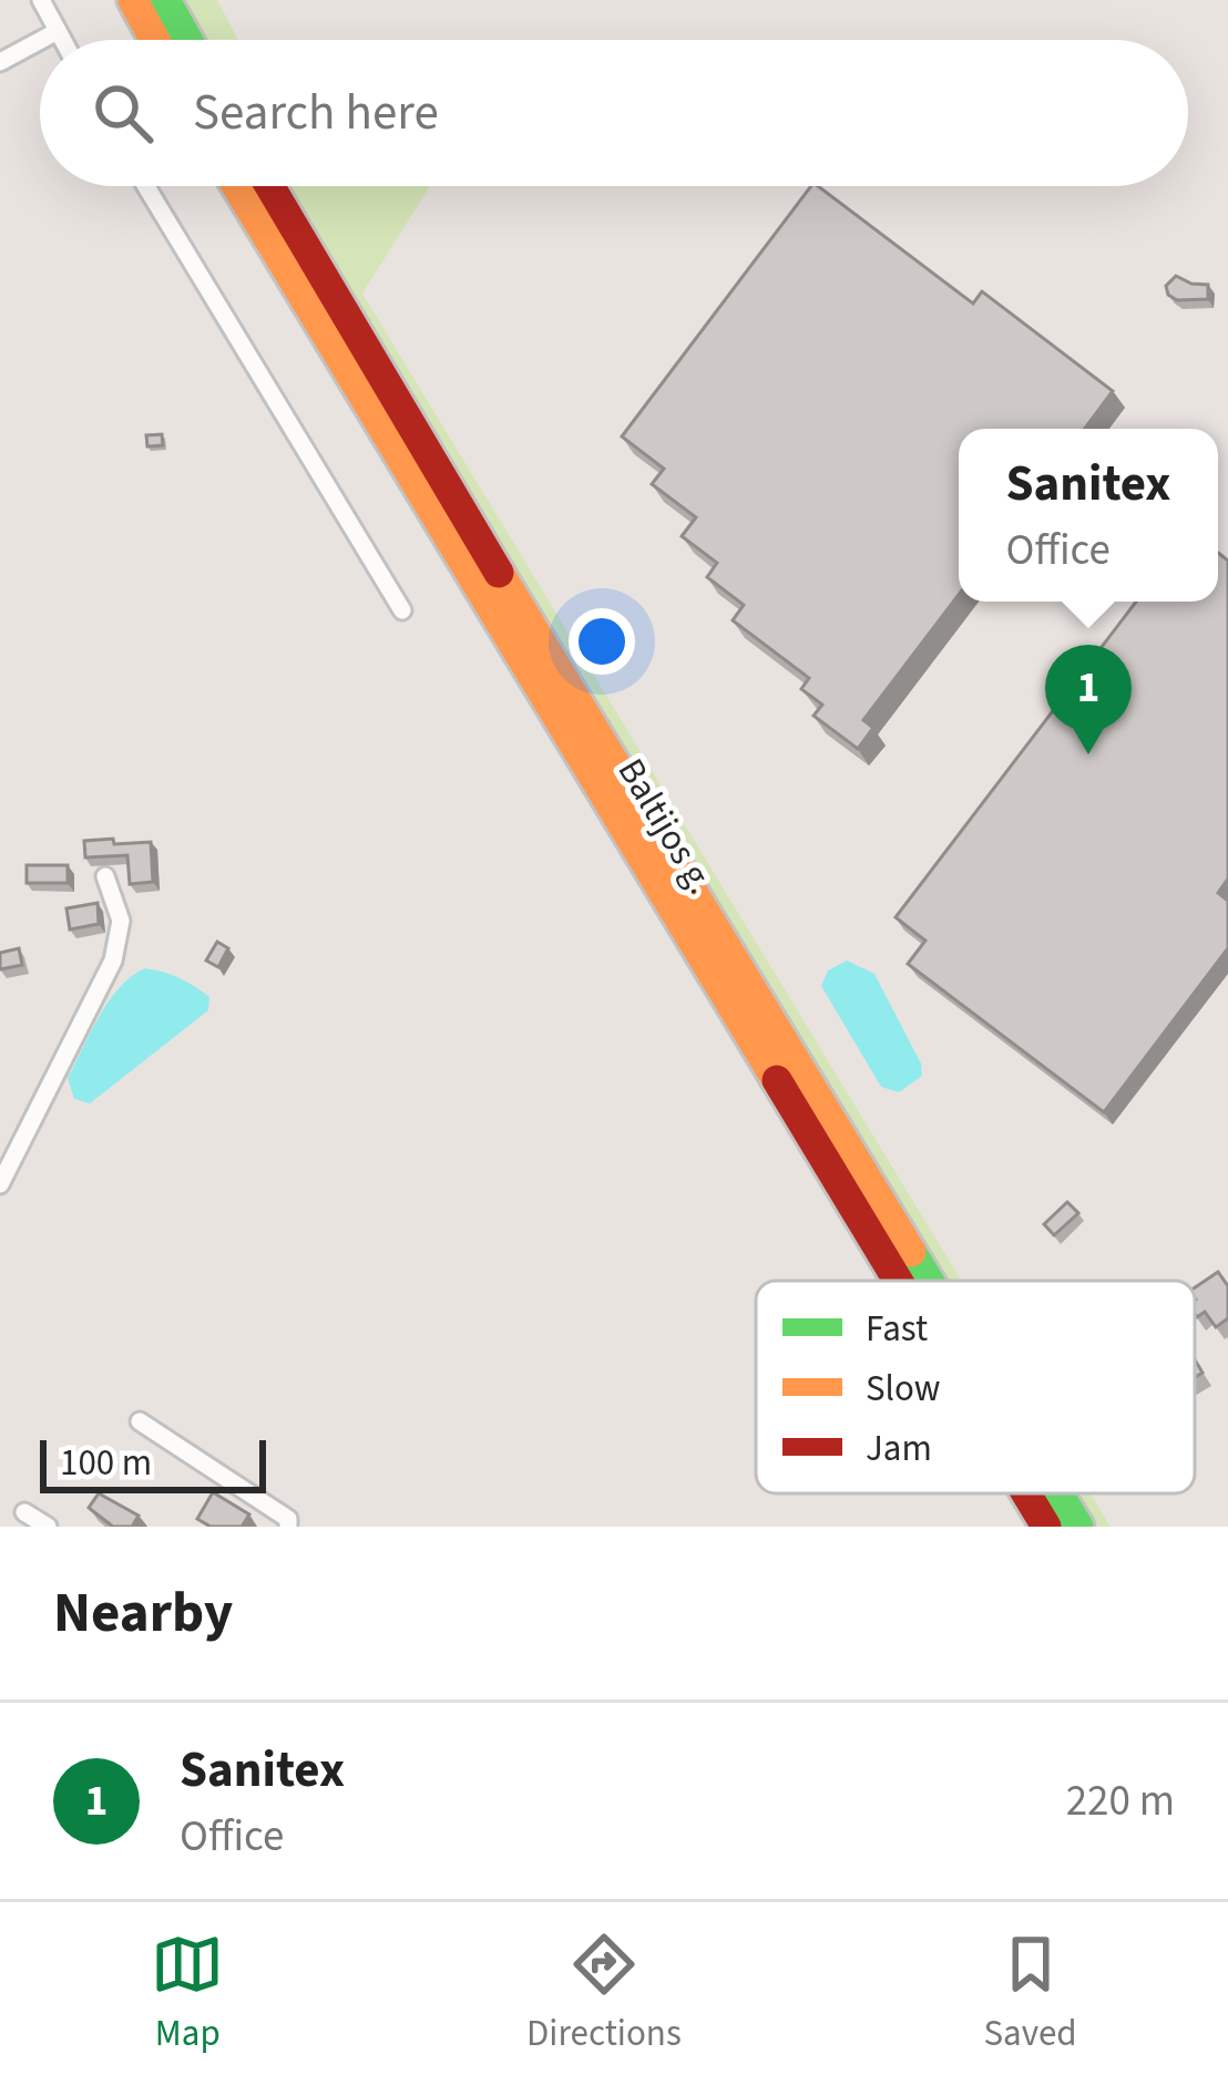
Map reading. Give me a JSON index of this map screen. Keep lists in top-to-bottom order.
{
  "streets": {
    "highway": ["Baltijos g."]
  },
  "legend": ["Fast", "Slow", "Jam"],
  "scale_bar": "100 m",
  "page": {
    "search": "Search here",
    "popup": ["Sanitex", "Office"],
    "pins": "1",
    "scale": "100 m",
    "heading": "Nearby",
    "list": [
      {
        "mark": "1",
        "name": "Sanitex",
        "note": "Office",
        "value": "220 m"
      }
    ],
    "nav": ["Map", "Directions", "Saved"]
  }
}
